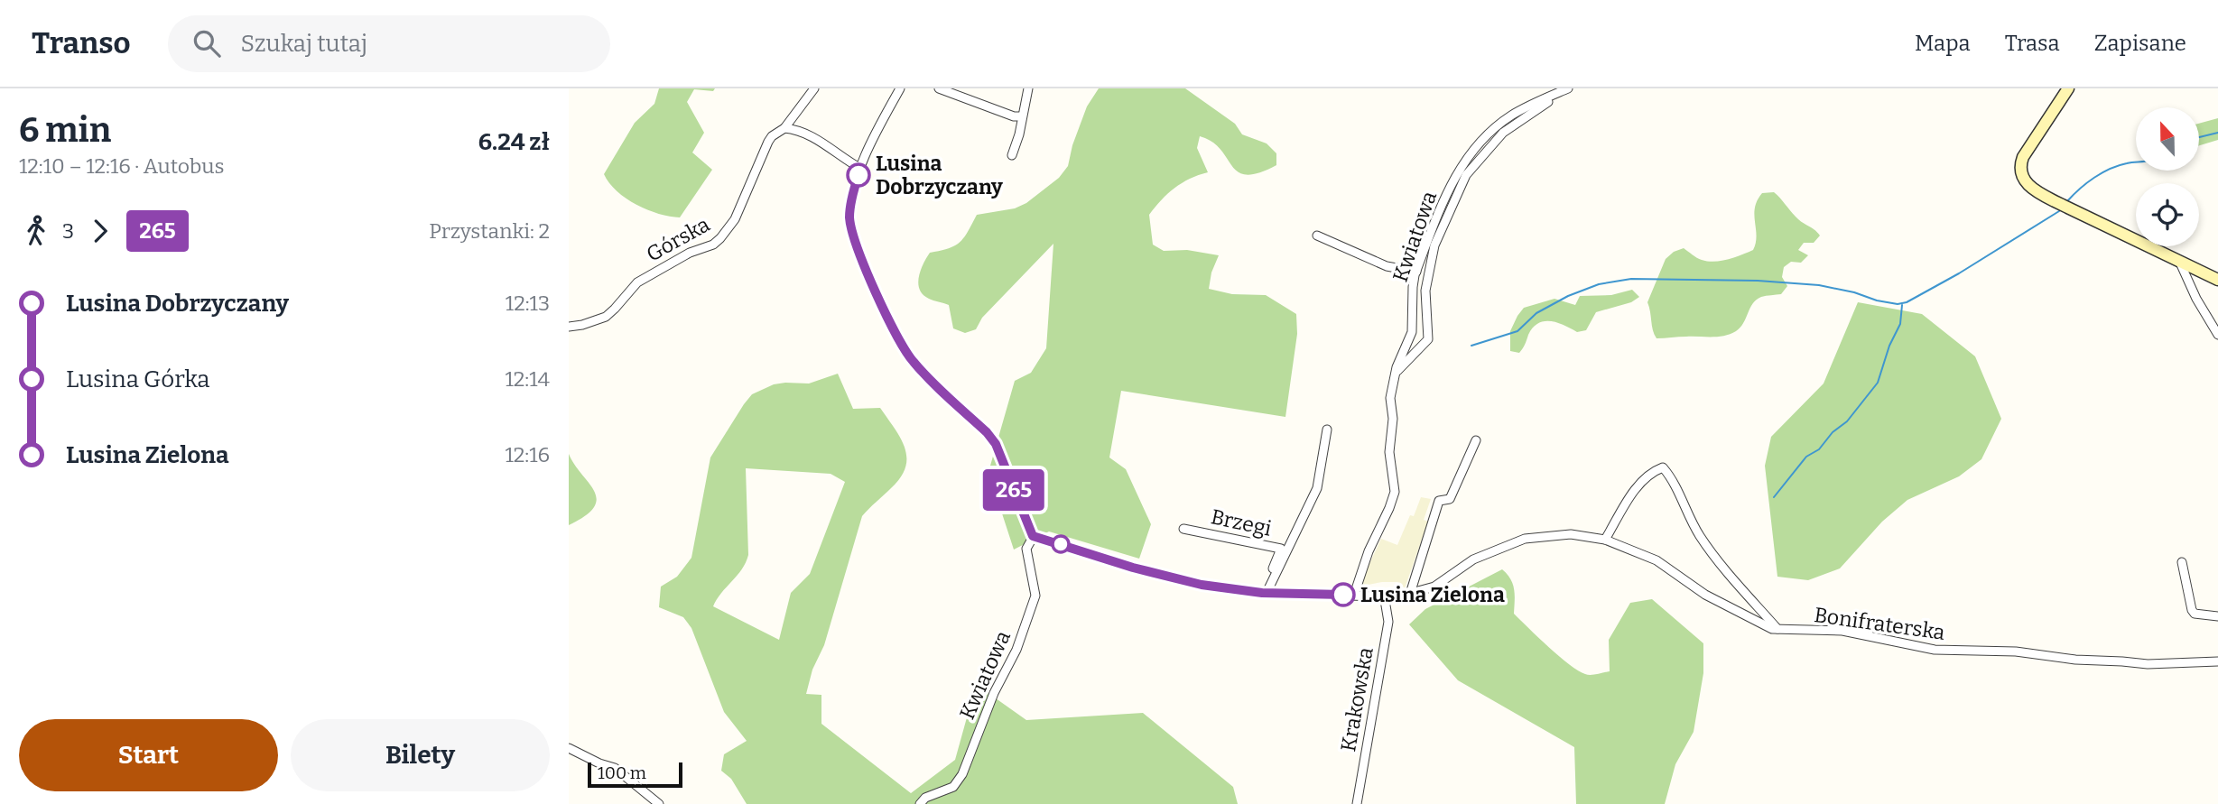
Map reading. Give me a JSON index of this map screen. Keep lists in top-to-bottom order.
{
  "streets": {
    "street": [
      "Kwiatowa",
      "Górska",
      "Brzegi",
      "Bonifraterska",
      "Krakowska"
    ]
  },
  "crossings": [
    ["Bonifraterska", "Krakowska"]
  ],
  "places": ["Lusina Dobrzyczany", "Lusina Zielona"],
  "lines": ["bus line 265"],
  "scale_bar": "100 m",
  "north": "top",
  "page": {
    "header": "Transo",
    "search": "Szukaj tutaj",
    "nav": ["Mapa", "Trasa", "Zapisane"],
    "heading": ["6 min", "12:10 – 12:16 · Autobus", "6.24 zł"],
    "on_map": "265",
    "legs": ["3", "265", "Przystanki: 2"],
    "list": [
      {
        "name": "Lusina Dobrzyczany",
        "value": "12:13"
      },
      {
        "name": "Lusina Górka",
        "value": "12:14"
      },
      {
        "name": "Lusina Zielona",
        "value": "12:16"
      }
    ],
    "buttons": ["Start", "Bilety"],
    "scale": "100 m"
  }
}
